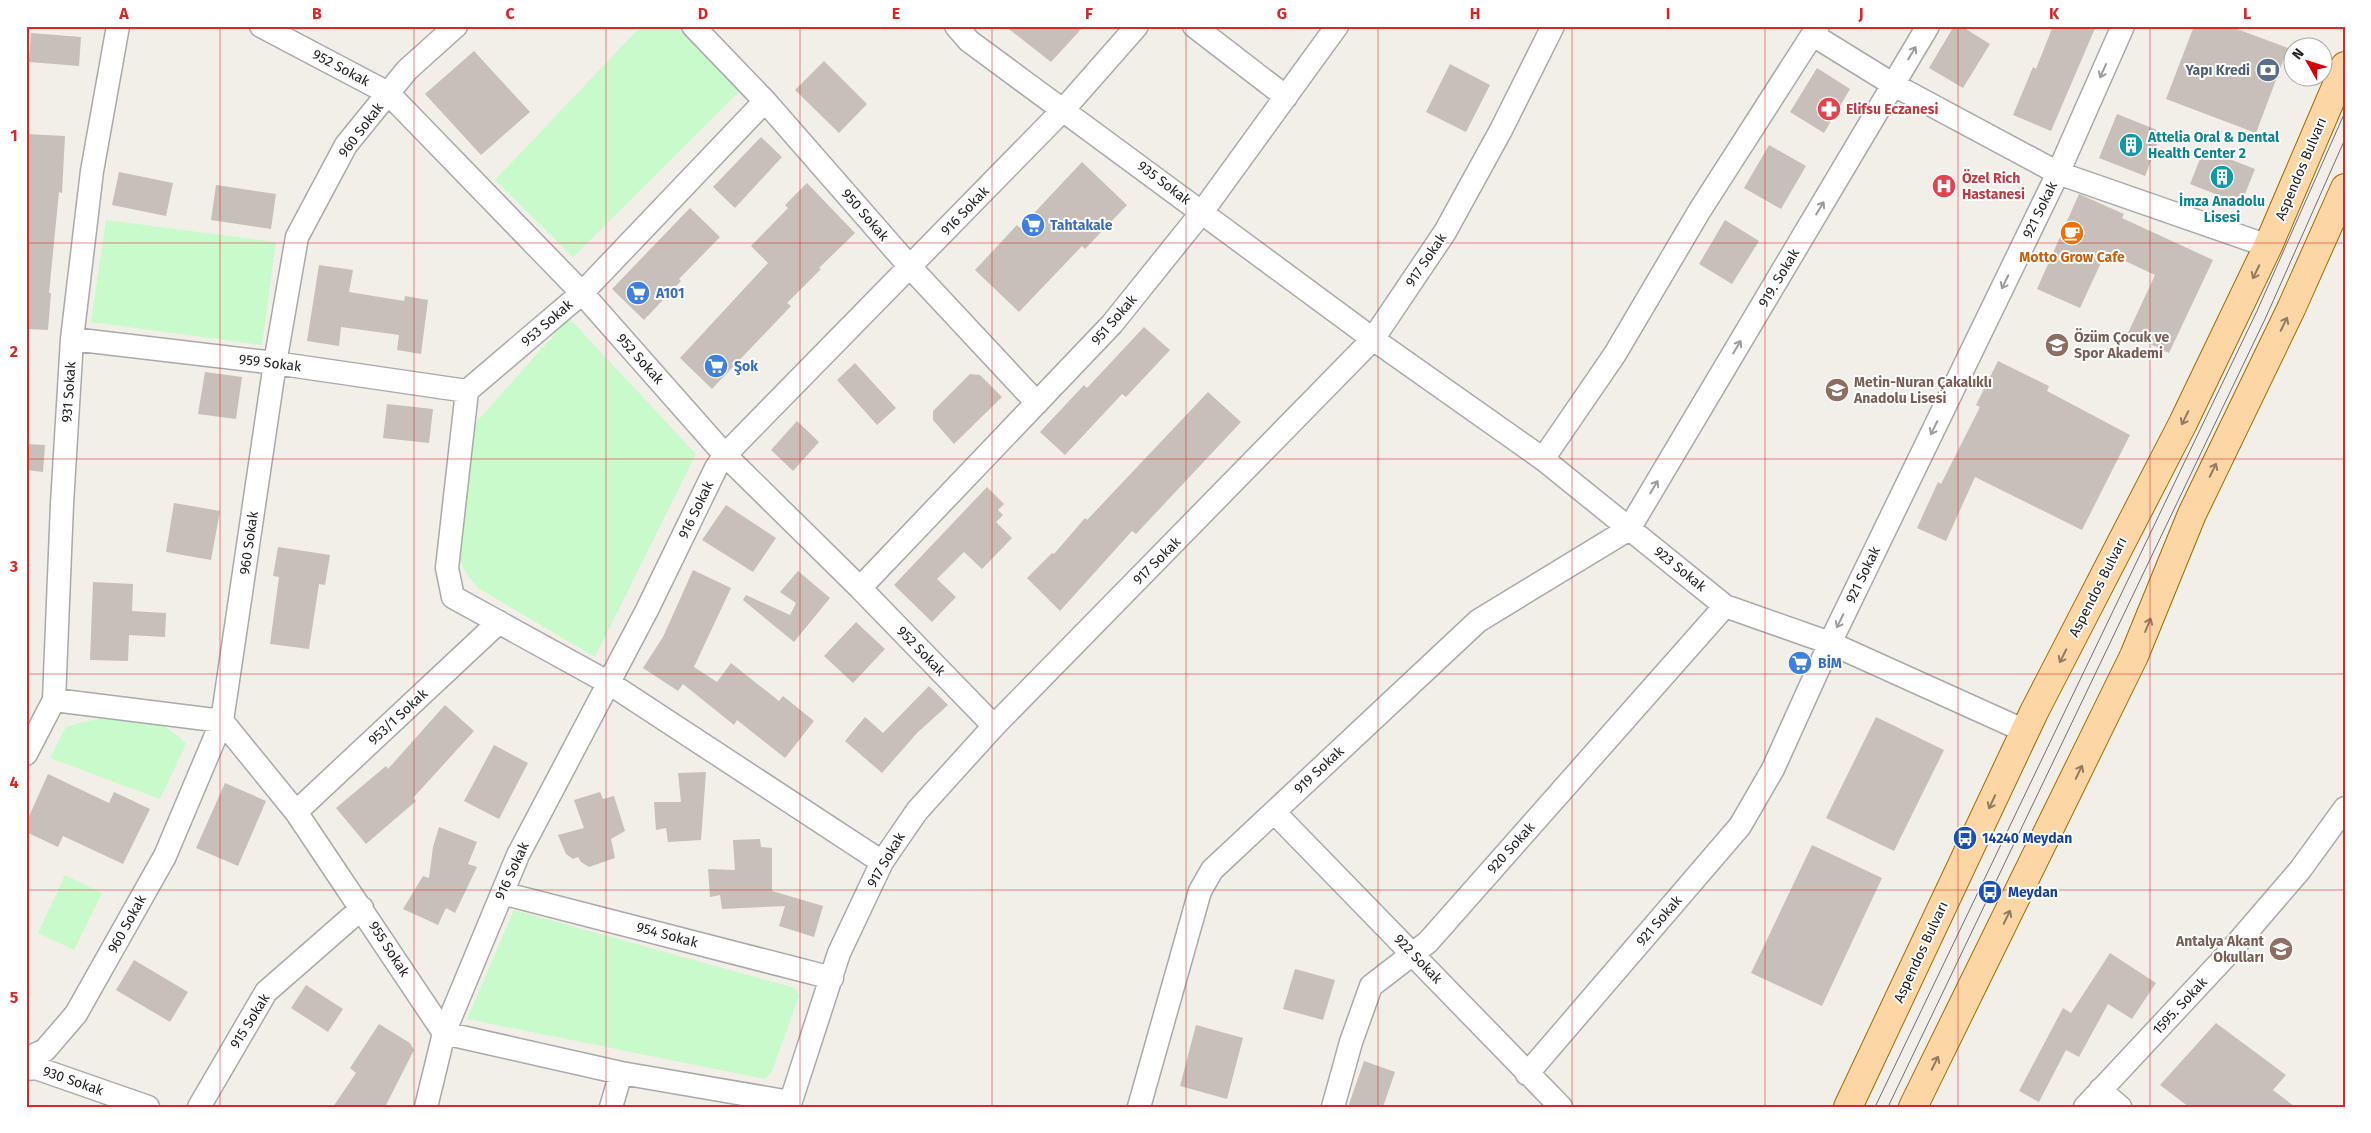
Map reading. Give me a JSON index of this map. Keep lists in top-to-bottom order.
{
  "streets": {
    "main road": ["Aspendos Bulvarı"],
    "street": [
      "952 Sokak",
      "960 Sokak",
      "935 Sokak",
      "921 Sokak",
      "916 Sokak",
      "950 Sokak",
      "917 Sokak",
      "919. Sokak",
      "951 Sokak",
      "953 Sokak",
      "959 Sokak",
      "931 Sokak",
      "923 Sokak",
      "953/1 Sokak",
      "919 Sokak",
      "920 Sokak",
      "954 Sokak",
      "955 Sokak",
      "922 Sokak",
      "1595. Sokak",
      "915 Sokak",
      "930 Sokak"
    ]
  },
  "crossings": [
    ["952 Sokak", "960 Sokak"],
    ["952 Sokak", "916 Sokak"],
    ["952 Sokak", "917 Sokak"],
    ["952 Sokak", "951 Sokak"],
    ["952 Sokak", "953 Sokak"],
    ["960 Sokak", "959 Sokak"],
    ["960 Sokak", "955 Sokak"],
    ["Aspendos Bulvarı", "923 Sokak"],
    ["935 Sokak", "916 Sokak"],
    ["935 Sokak", "917 Sokak"],
    ["935 Sokak", "951 Sokak"],
    ["935 Sokak", "923 Sokak"],
    ["921 Sokak", "923 Sokak"],
    ["921 Sokak", "922 Sokak"],
    ["916 Sokak", "950 Sokak"],
    ["916 Sokak", "954 Sokak"],
    ["916 Sokak", "955 Sokak"],
    ["950 Sokak", "951 Sokak"],
    ["950 Sokak", "953 Sokak"],
    ["917 Sokak", "923 Sokak"],
    ["917 Sokak", "954 Sokak"],
    ["919. Sokak", "923 Sokak"],
    ["919. Sokak", "919 Sokak"],
    ["953 Sokak", "959 Sokak"],
    ["959 Sokak", "931 Sokak"],
    ["923 Sokak", "919 Sokak"],
    ["923 Sokak", "920 Sokak"],
    ["953/1 Sokak", "955 Sokak"],
    ["919 Sokak", "922 Sokak"],
    ["920 Sokak", "922 Sokak"],
    ["955 Sokak", "915 Sokak"]
  ],
  "one_way": ["921 Sokak"],
  "places": {
    "bank": ["Yapı Kredi"],
    "pharmacy": ["Elifsu Eczanesi"],
    "building": ["Attelia Oral & Dental Health Center 2", "İmza Anadolu Lisesi"],
    "hospital": ["Özel Rich Hastanesi"],
    "supermarket": [
      "Tahtakale",
      "A101",
      "Şok",
      "BİM"
    ],
    "cafe": ["Motto Grow Cafe"],
    "school or university": ["Özüm Çocuk ve Spor Akademi", "Metin-Nuran Çakalıklı Anadolu Lisesi", "Antalya Akant Okulları"],
    "bus stop": ["14240 Meydan", "Meydan"]
  },
  "north": "top left",
  "grid": {
    "columns": [
      "A",
      "B",
      "C",
      "D",
      "E",
      "F",
      "G",
      "H",
      "I",
      "J",
      "K",
      "L"
    ],
    "rows": [
      "1",
      "2",
      "3",
      "4",
      "5"
    ]
  }
}
